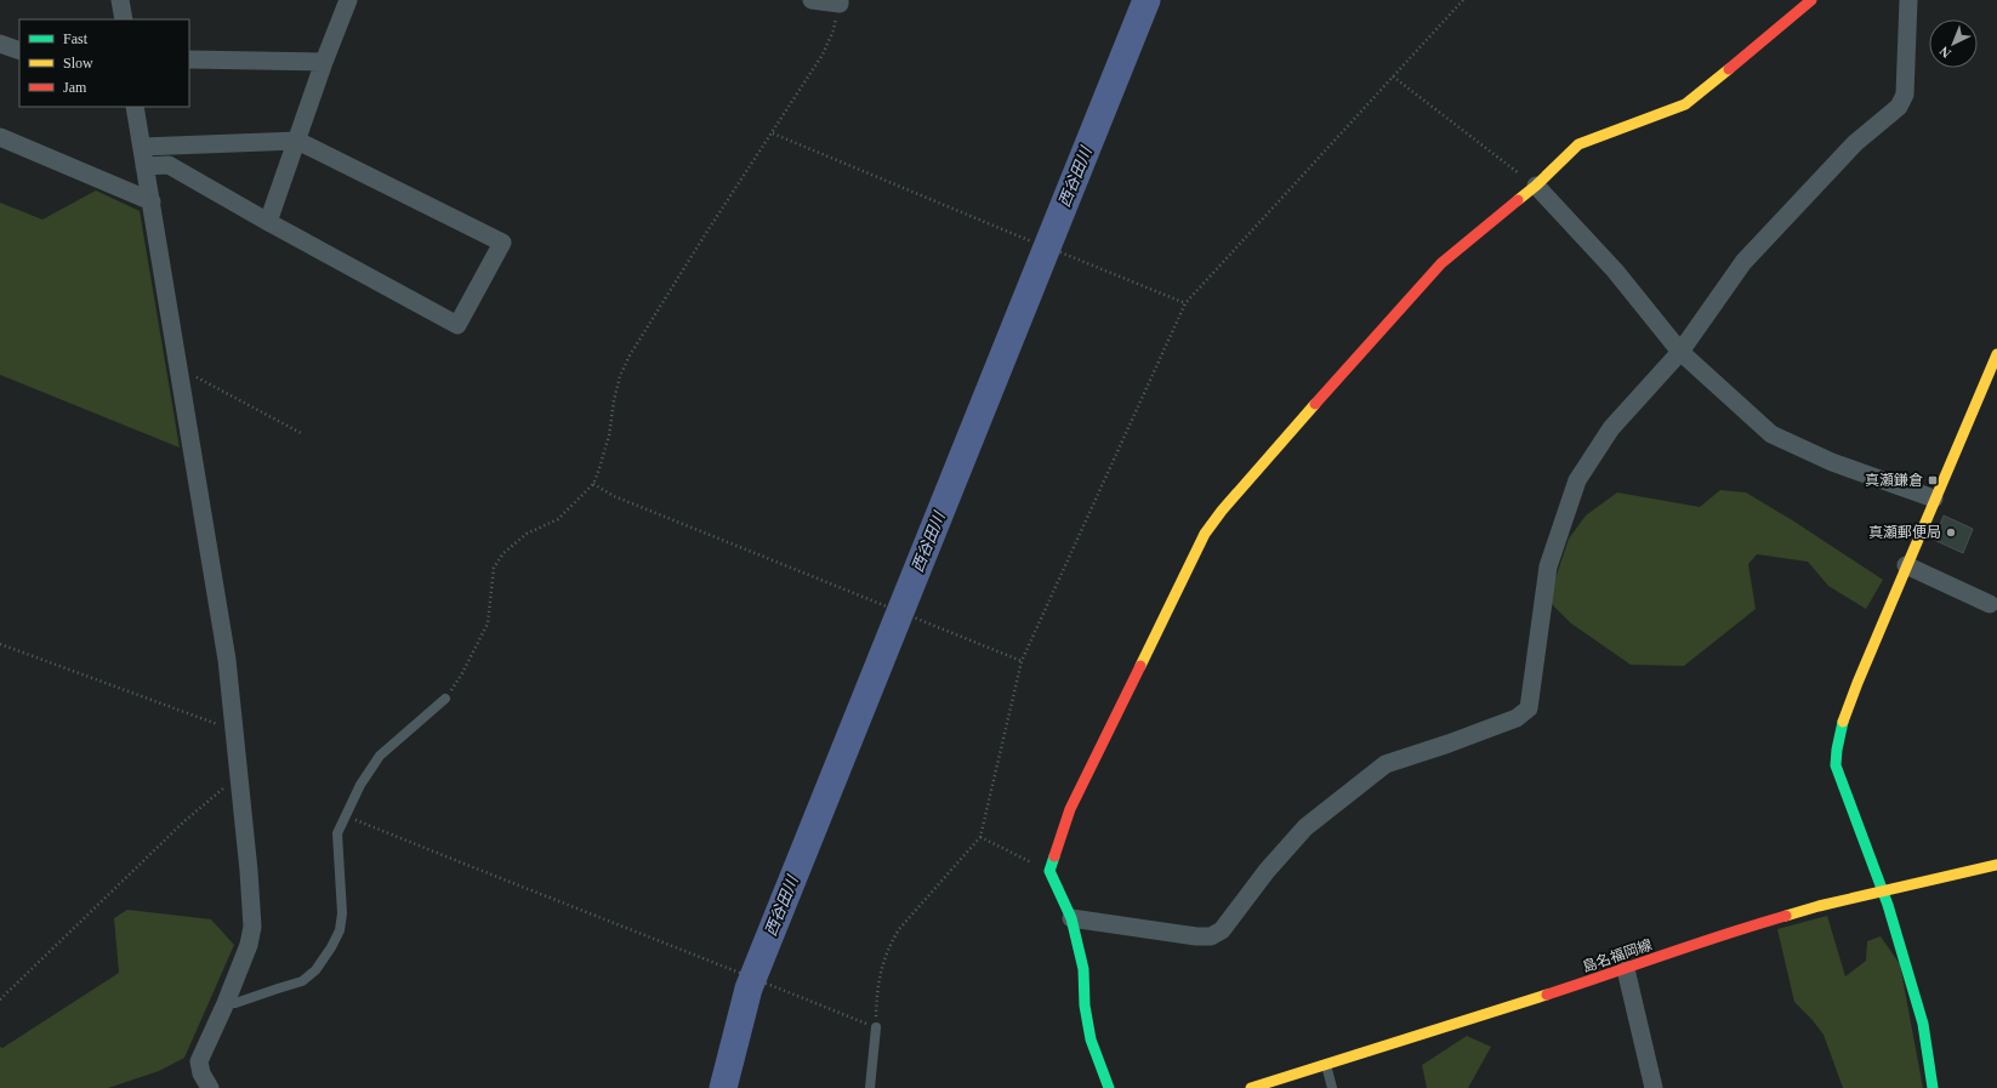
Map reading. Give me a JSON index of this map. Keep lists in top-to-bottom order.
{
  "streets": {
    "street": ["島名福岡線"]
  },
  "water": ["西谷田川"],
  "places": {
    "transit": ["真瀬鎌倉"],
    "other": ["真瀬郵便局"]
  },
  "legend": ["Fast", "Slow", "Jam"],
  "north": "bottom left"
}
